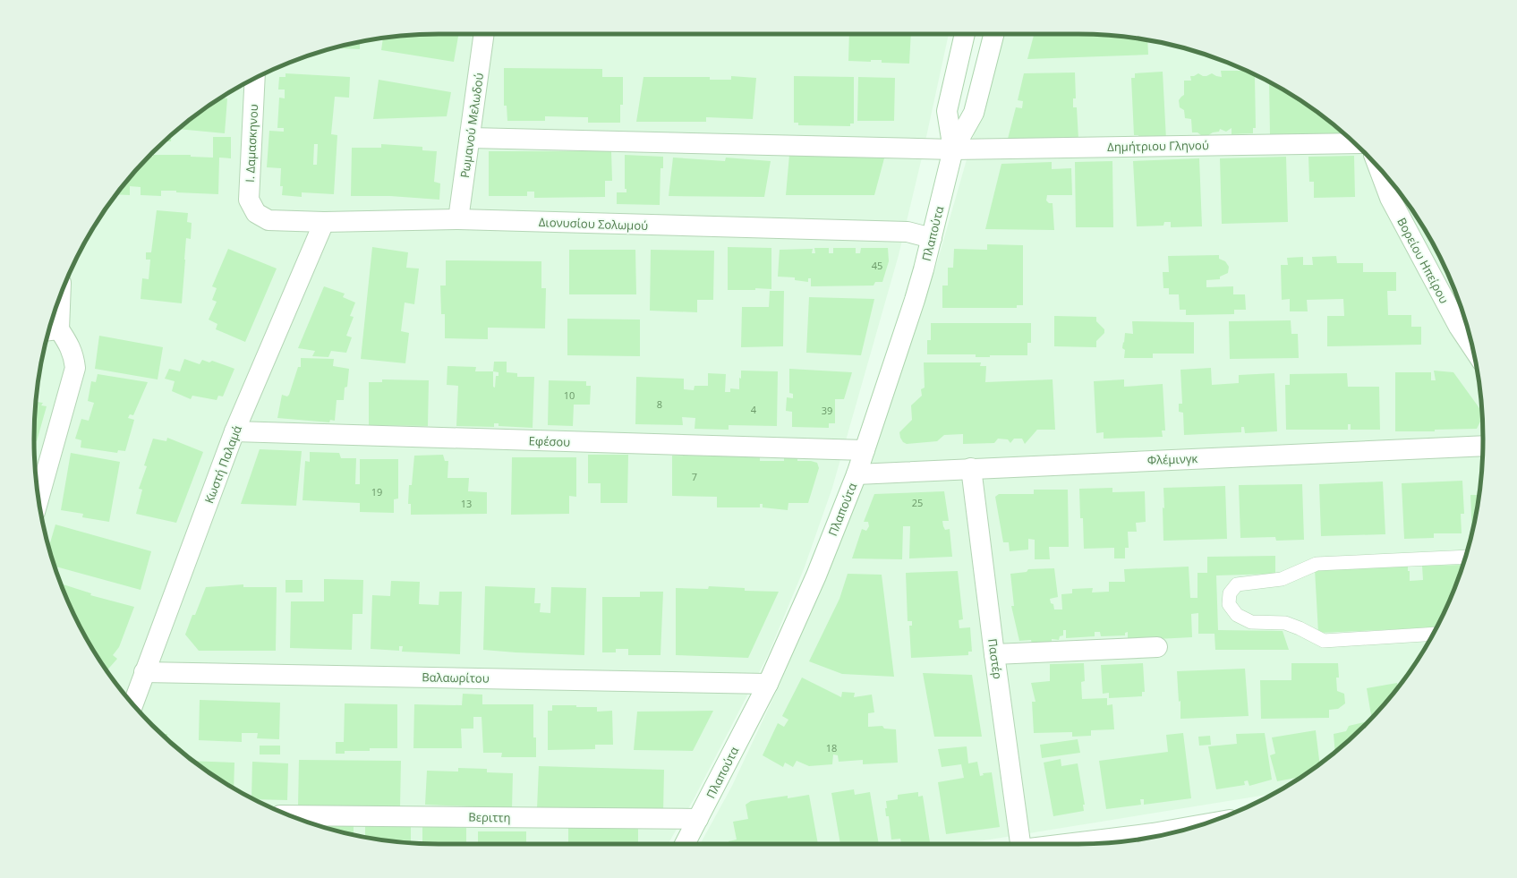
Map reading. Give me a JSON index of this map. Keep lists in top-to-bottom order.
{
  "streets": {
    "street": [
      "Ρωμανού Μελωδού",
      "Ι. Δαμασκηνου",
      "Δημήτριου Γληνού",
      "Διονυσίου Σολωμού",
      "Πλαπούτα",
      "Βορείου Ηπείρου",
      "Εφέσου",
      "Φλέμινγκ",
      "Κωστή Παλαμά",
      "Παστέρ",
      "Βαλαωρίτου",
      "Βεριττη"
    ]
  },
  "crossings": [
    ["Ρωμανού Μελωδού", "Δημήτριου Γληνού"],
    ["Ρωμανού Μελωδού", "Διονυσίου Σολωμού"],
    ["Ι. Δαμασκηνου", "Διονυσίου Σολωμού"],
    ["Δημήτριου Γληνού", "Πλαπούτα"],
    ["Διονυσίου Σολωμού", "Πλαπούτα"],
    ["Διονυσίου Σολωμού", "Κωστή Παλαμά"],
    ["Πλαπούτα", "Εφέσου"],
    ["Πλαπούτα", "Φλέμινγκ"],
    ["Πλαπούτα", "Βαλαωρίτου"],
    ["Πλαπούτα", "Βεριττη"],
    ["Εφέσου", "Κωστή Παλαμά"],
    ["Φλέμινγκ", "Παστέρ"],
    ["Κωστή Παλαμά", "Βαλαωρίτου"]
  ],
  "house_numbers": [
    "45",
    "10",
    "8",
    "4",
    "39",
    "7",
    "19",
    "25",
    "13",
    "18"
  ]
}
